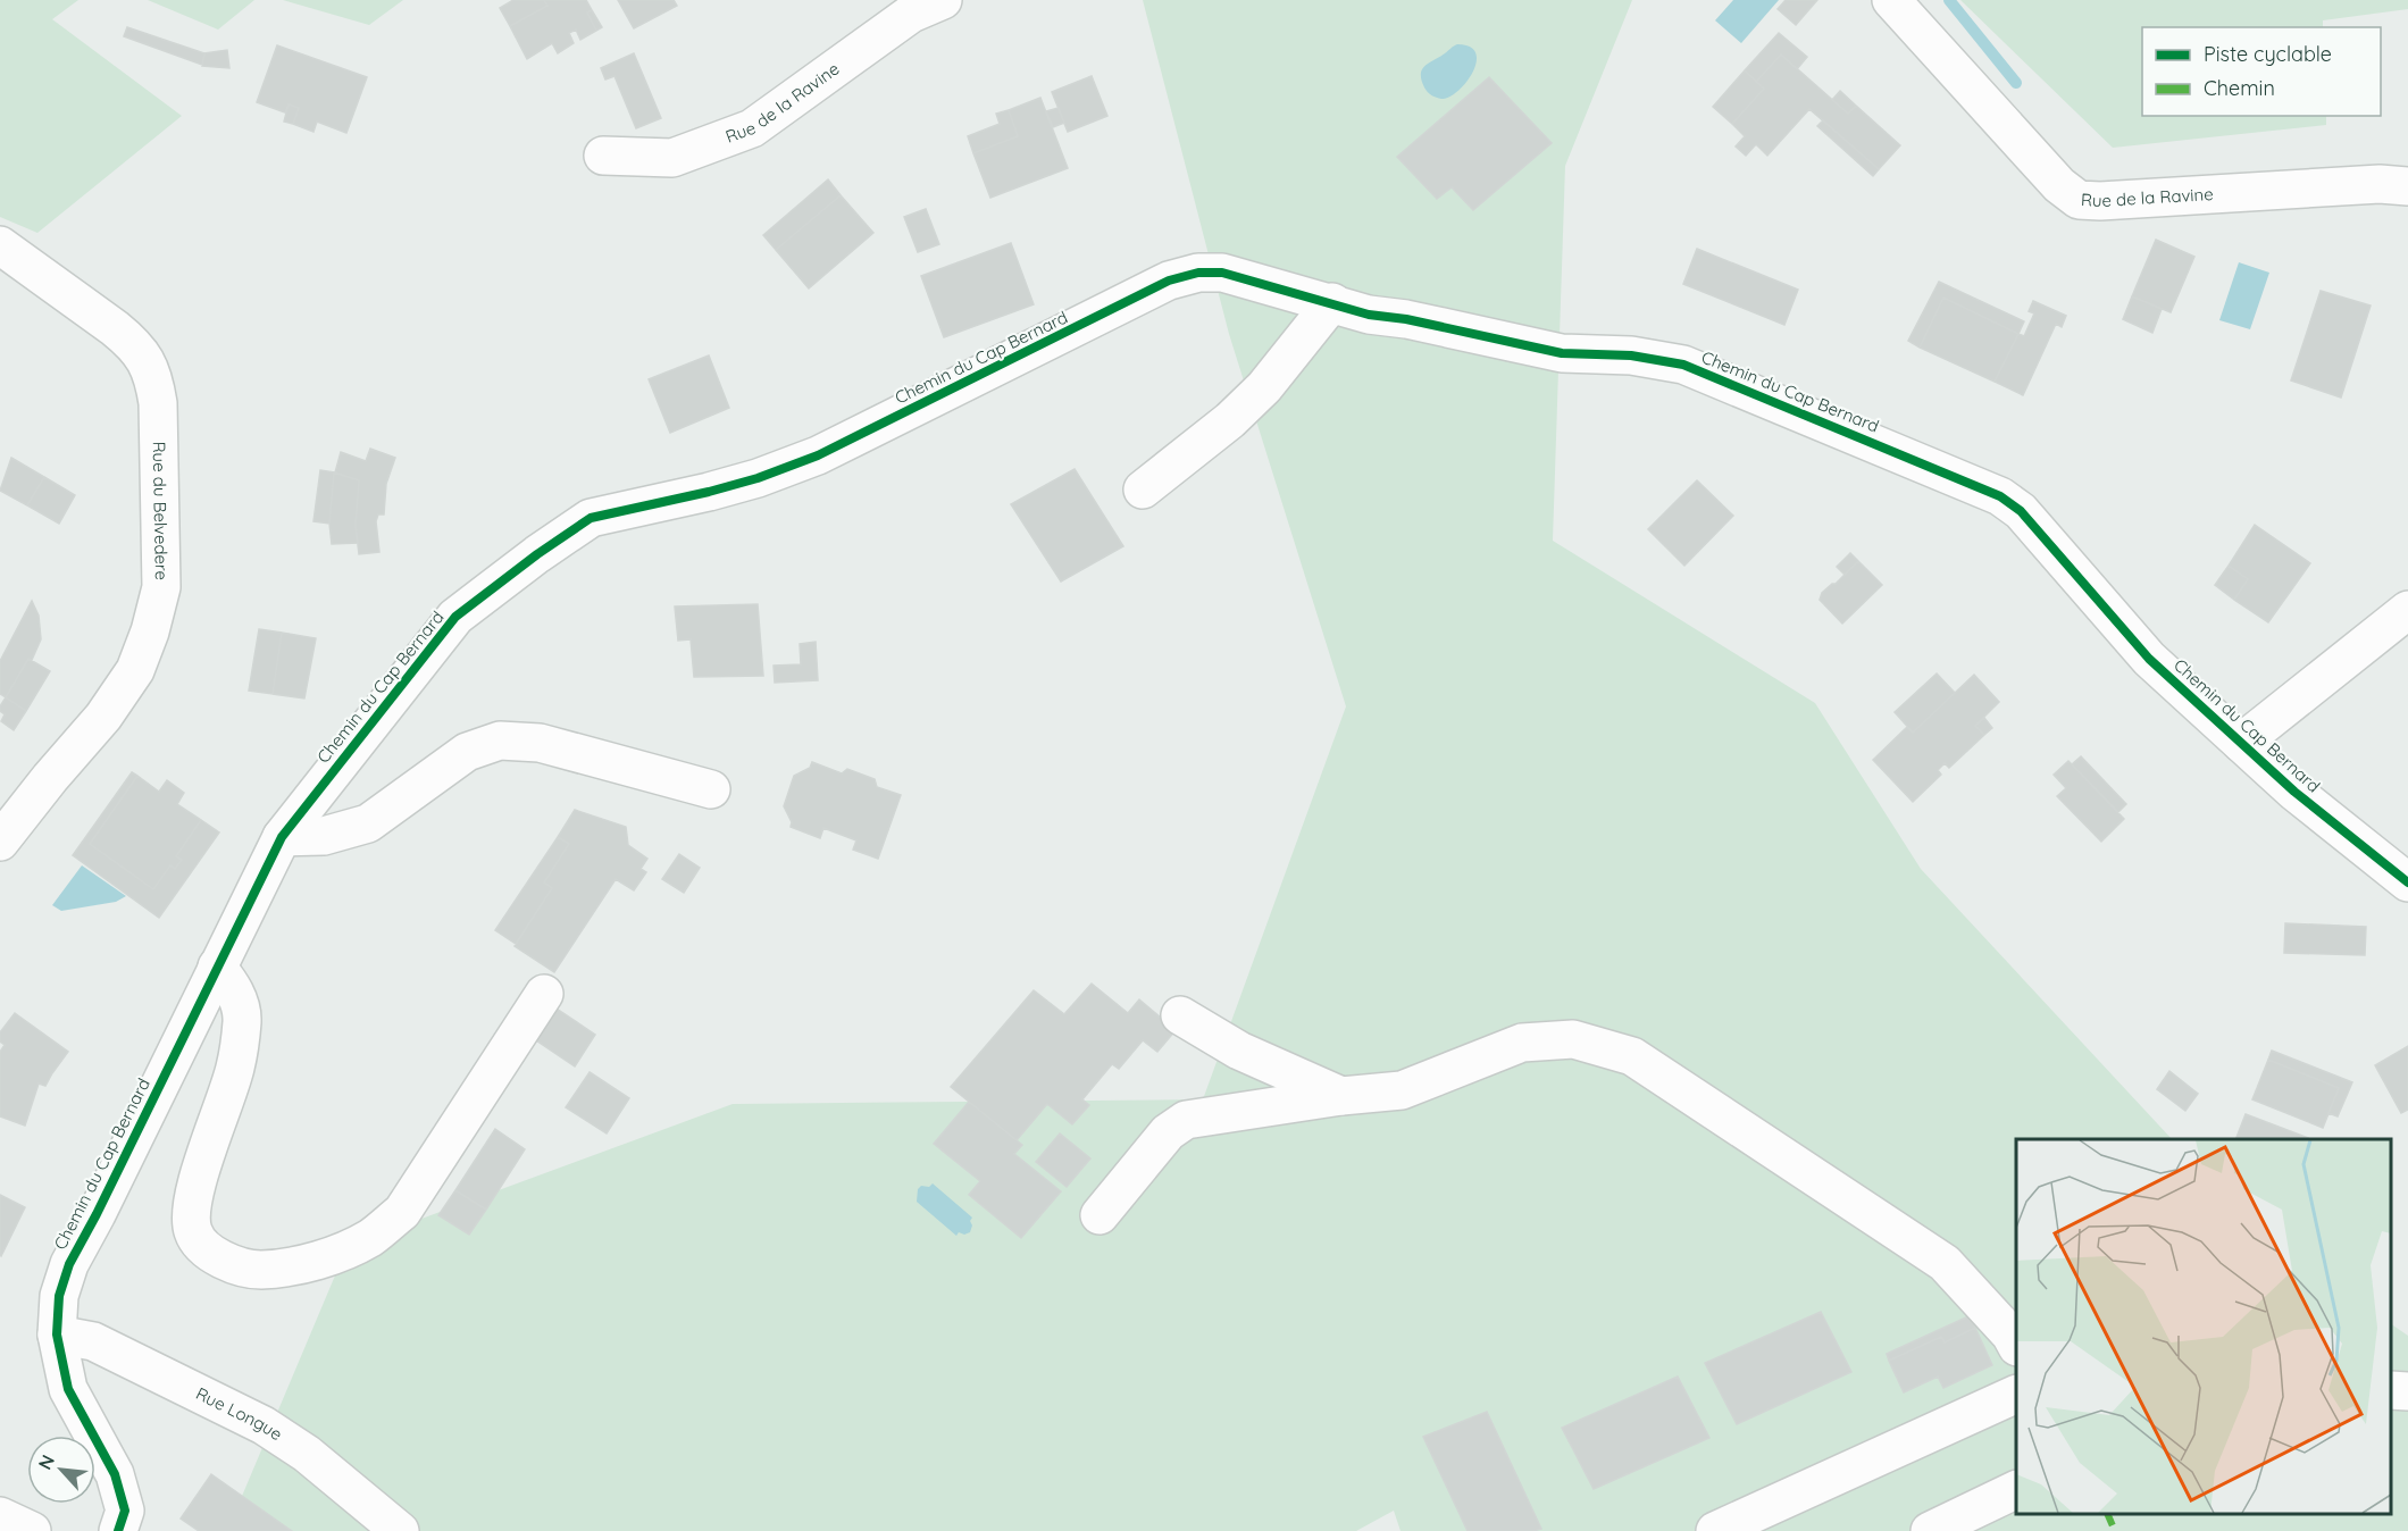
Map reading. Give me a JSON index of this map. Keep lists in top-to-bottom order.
{
  "streets": {
    "street": [
      "Rue de la Ravine",
      "Chemin du Cap Bernard",
      "Rue du Belvedere",
      "Rue Longue"
    ]
  },
  "crossings": [
    ["Chemin du Cap Bernard", "Rue Longue"]
  ],
  "legend": ["Piste cyclable", "Chemin"],
  "north": "top left"
}
